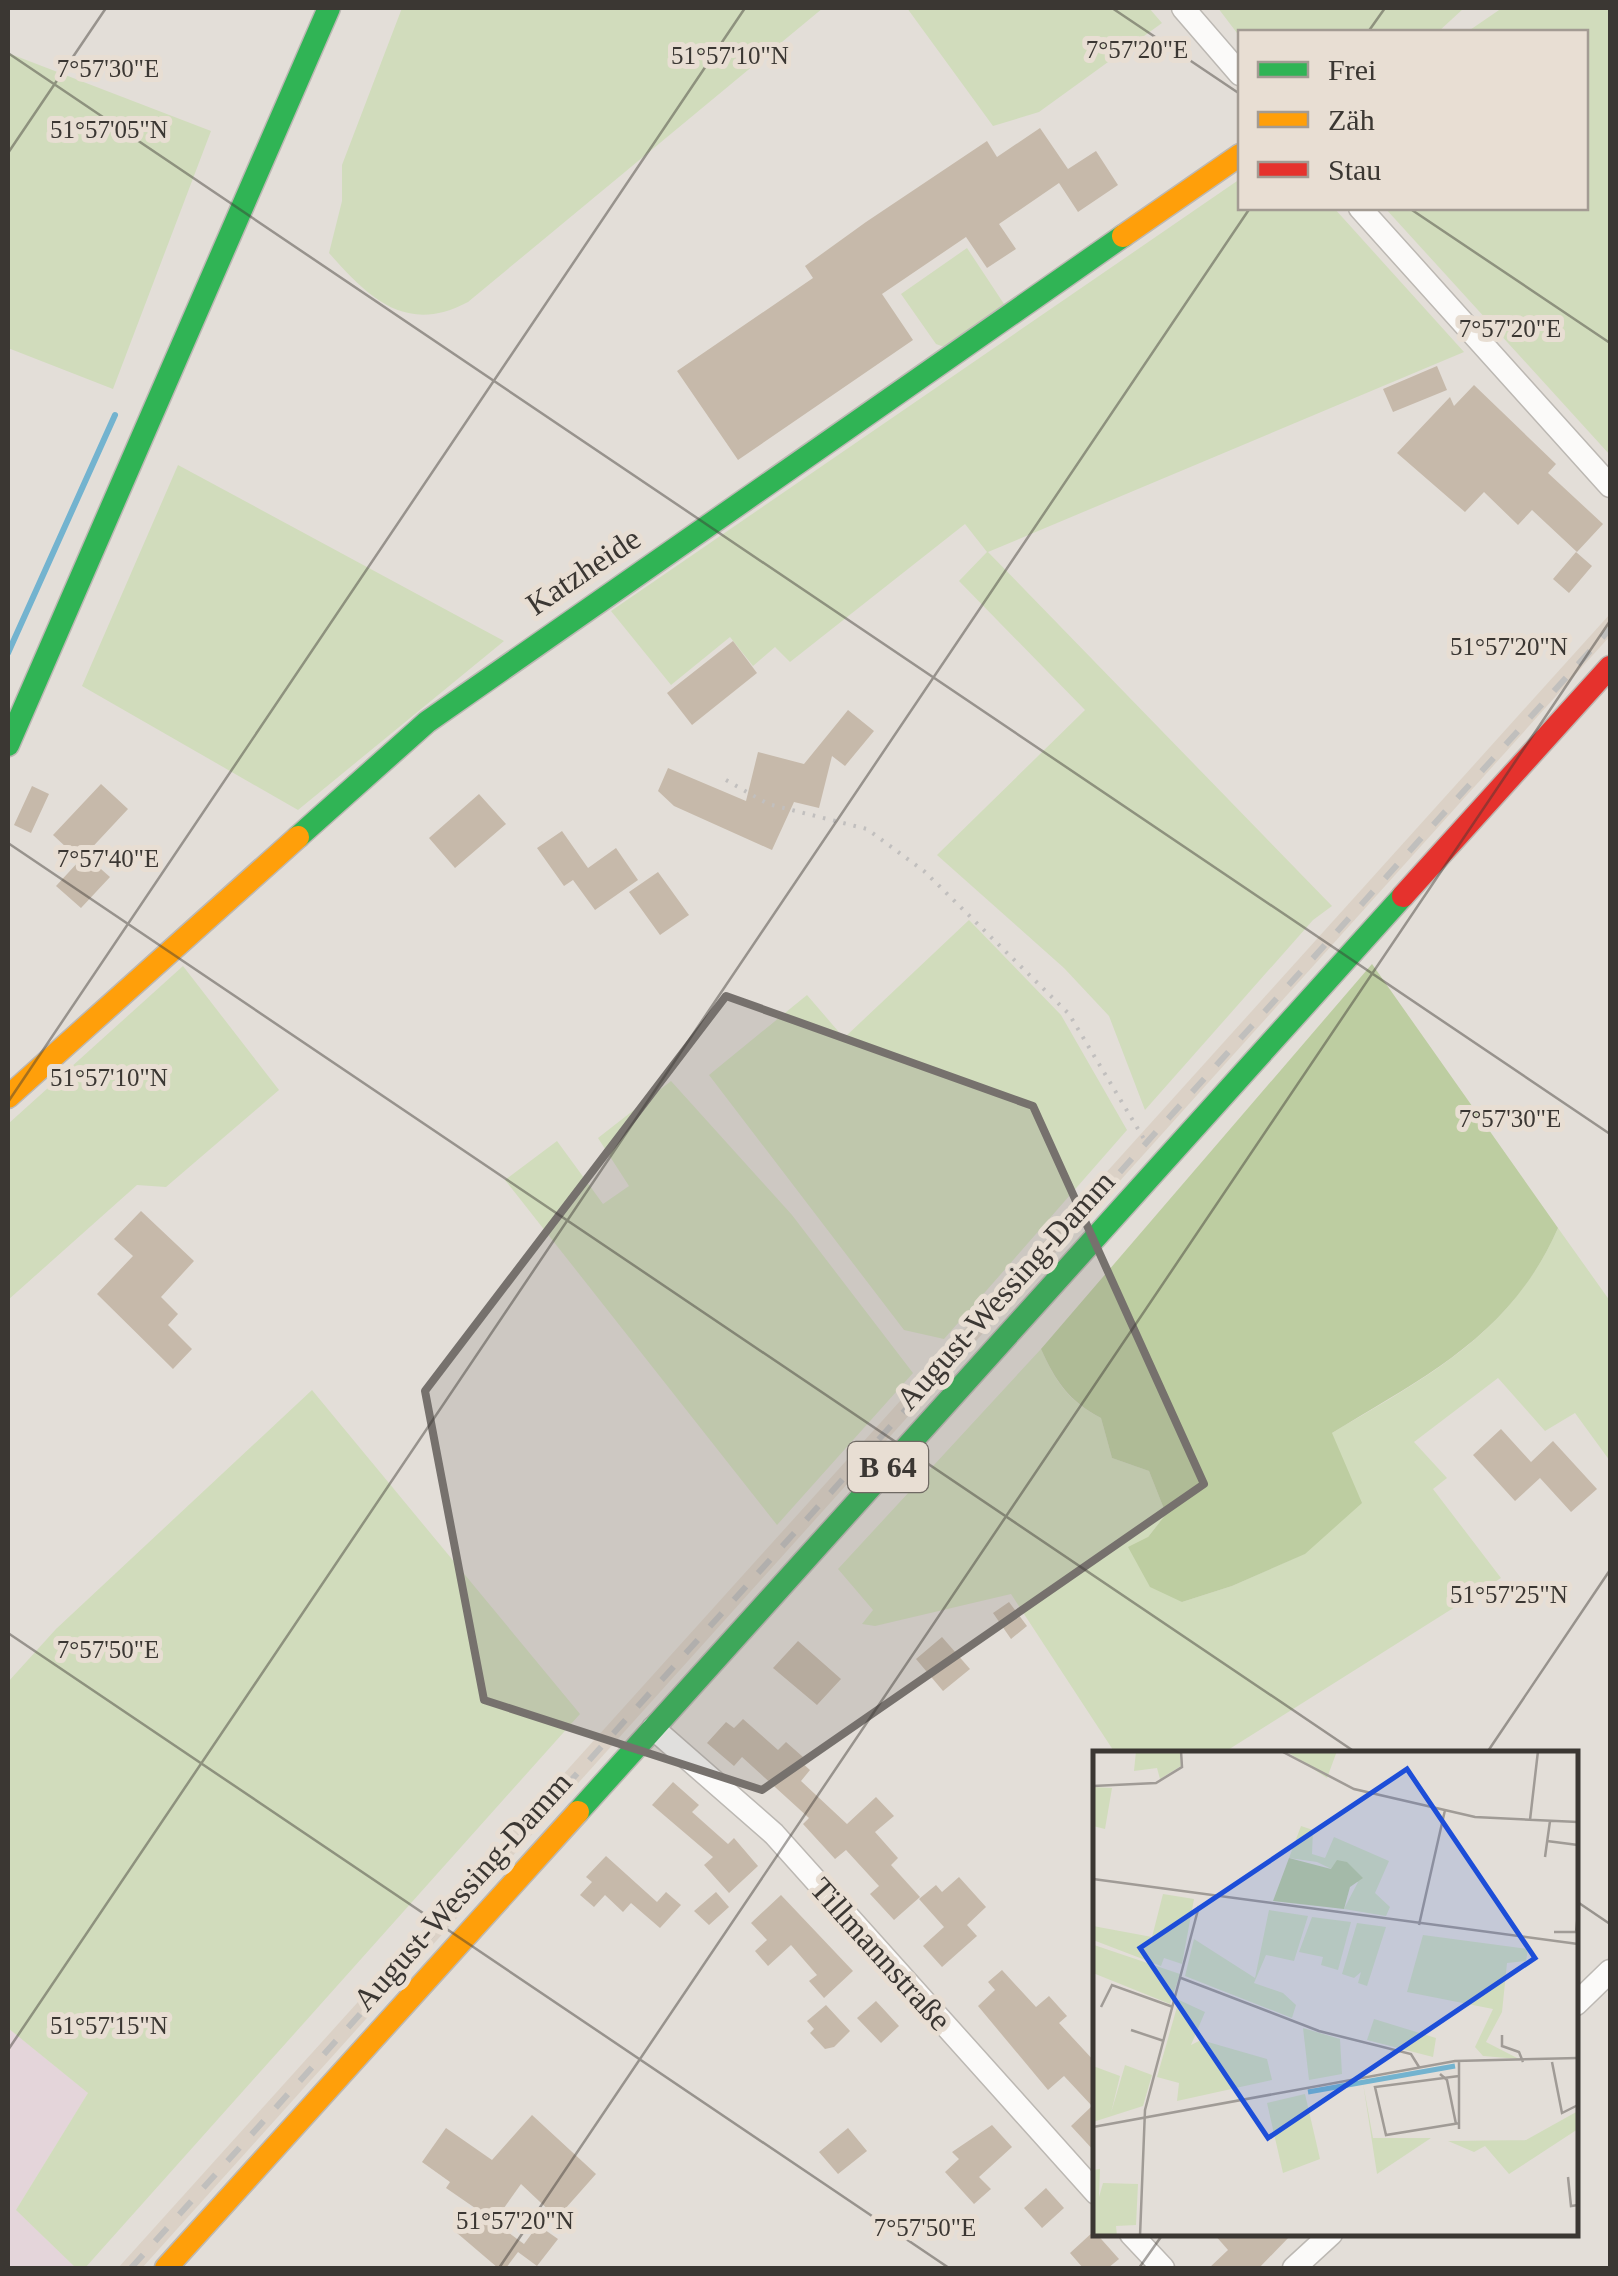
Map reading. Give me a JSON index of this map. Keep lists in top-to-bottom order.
{
  "streets": {
    "street": [
      "Katzheide",
      "August-Wessing-Damm",
      "B 64",
      "Tillmannstraße"
    ]
  },
  "crossings": [
    ["August-Wessing-Damm", "Tillmannstraße"]
  ],
  "legend": ["Frei", "Zäh", "Stau"],
  "coordinates": [
    "7°57'20\"E",
    "51°57'10\"N",
    "7°57'30\"E",
    "51°57'05\"N",
    "51°57'20\"N",
    "7°57'40\"E",
    "51°57'25\"N",
    "7°57'50\"E",
    "51°57'15\"N"
  ]
}
